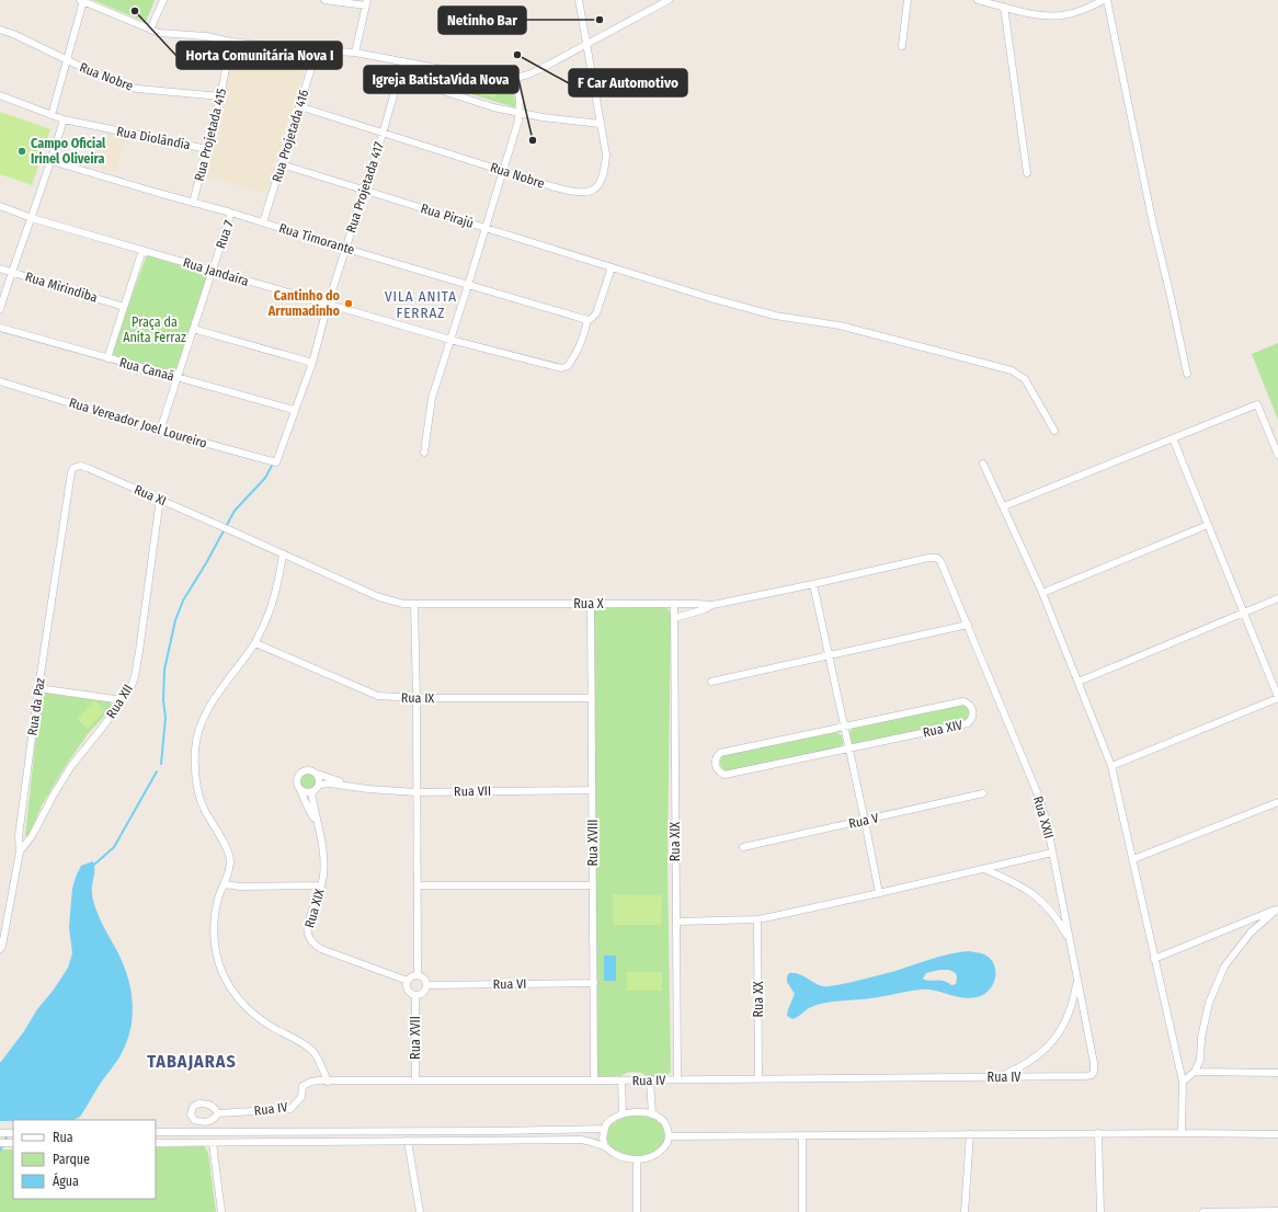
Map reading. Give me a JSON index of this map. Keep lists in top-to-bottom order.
{
  "streets": {
    "street": [
      "Rua Nobre",
      "Rua Projetada 415",
      "Rua Projetada 416",
      "Rua Diolândia",
      "Rua Projetada 417",
      "Rua Pirajú",
      "Rua 7",
      "Rua Timorante",
      "Rua Jandaíra",
      "Rua Mirindiba",
      "Rua Canaã",
      "Rua Vereador Joel Loureiro",
      "Rua XI",
      "Rua X",
      "Rua IX",
      "Rua XII",
      "Rua da Paz",
      "Rua XIV",
      "Rua VII",
      "Rua XXII",
      "Rua V",
      "Rua XIX",
      "Rua XVIII",
      "Rua VI",
      "Rua XX",
      "Rua XVII",
      "Rua IV"
    ]
  },
  "crossings": [
    ["Rua Nobre", "Rua Projetada 415"],
    ["Rua Nobre", "Rua Projetada 416"],
    ["Rua Nobre", "Rua Projetada 417"],
    ["Rua Projetada 415", "Rua Diolândia"],
    ["Rua Projetada 415", "Rua Timorante"],
    ["Rua Projetada 416", "Rua Pirajú"],
    ["Rua Projetada 416", "Rua Timorante"],
    ["Rua Projetada 417", "Rua Pirajú"],
    ["Rua Projetada 417", "Rua Timorante"],
    ["Rua Projetada 417", "Rua Jandaíra"],
    ["Rua Projetada 417", "Rua Canaã"],
    ["Rua Projetada 417", "Rua Vereador Joel Loureiro"],
    ["Rua 7", "Rua Timorante"],
    ["Rua 7", "Rua Jandaíra"],
    ["Rua 7", "Rua Canaã"],
    ["Rua 7", "Rua Vereador Joel Loureiro"],
    ["Rua Timorante", "Rua Jandaíra"],
    ["Rua XI", "Rua X"],
    ["Rua XI", "Rua XII"],
    ["Rua XI", "Rua da Paz"],
    ["Rua X", "Rua XXII"],
    ["Rua X", "Rua XIX"],
    ["Rua X", "Rua XVIII"],
    ["Rua IX", "Rua XVIII"],
    ["Rua XII", "Rua da Paz"],
    ["Rua VII", "Rua XVIII"],
    ["Rua XXII", "Rua IV"],
    ["Rua XIX", "Rua VI"],
    ["Rua XIX", "Rua XVII"],
    ["Rua XIX", "Rua IV"],
    ["Rua XVIII", "Rua VI"],
    ["Rua XVIII", "Rua IV"],
    ["Rua VI", "Rua XVII"],
    ["Rua XX", "Rua IV"],
    ["Rua XVII", "Rua IV"]
  ],
  "districts": ["VILA ANITA FERRAZ", "TABAJARAS"],
  "parks": ["Praça da Anita Ferraz"],
  "places": [
    "Horta Comunitária Nova I",
    "Netinho Bar",
    "F Car Automotivo",
    "Igreja BatistaVida Nova",
    "Campo Oficial Irinel Oliveira",
    "Cantinho do Arrumadinho"
  ],
  "legend": ["Rua", "Parque", "Água"]
}
